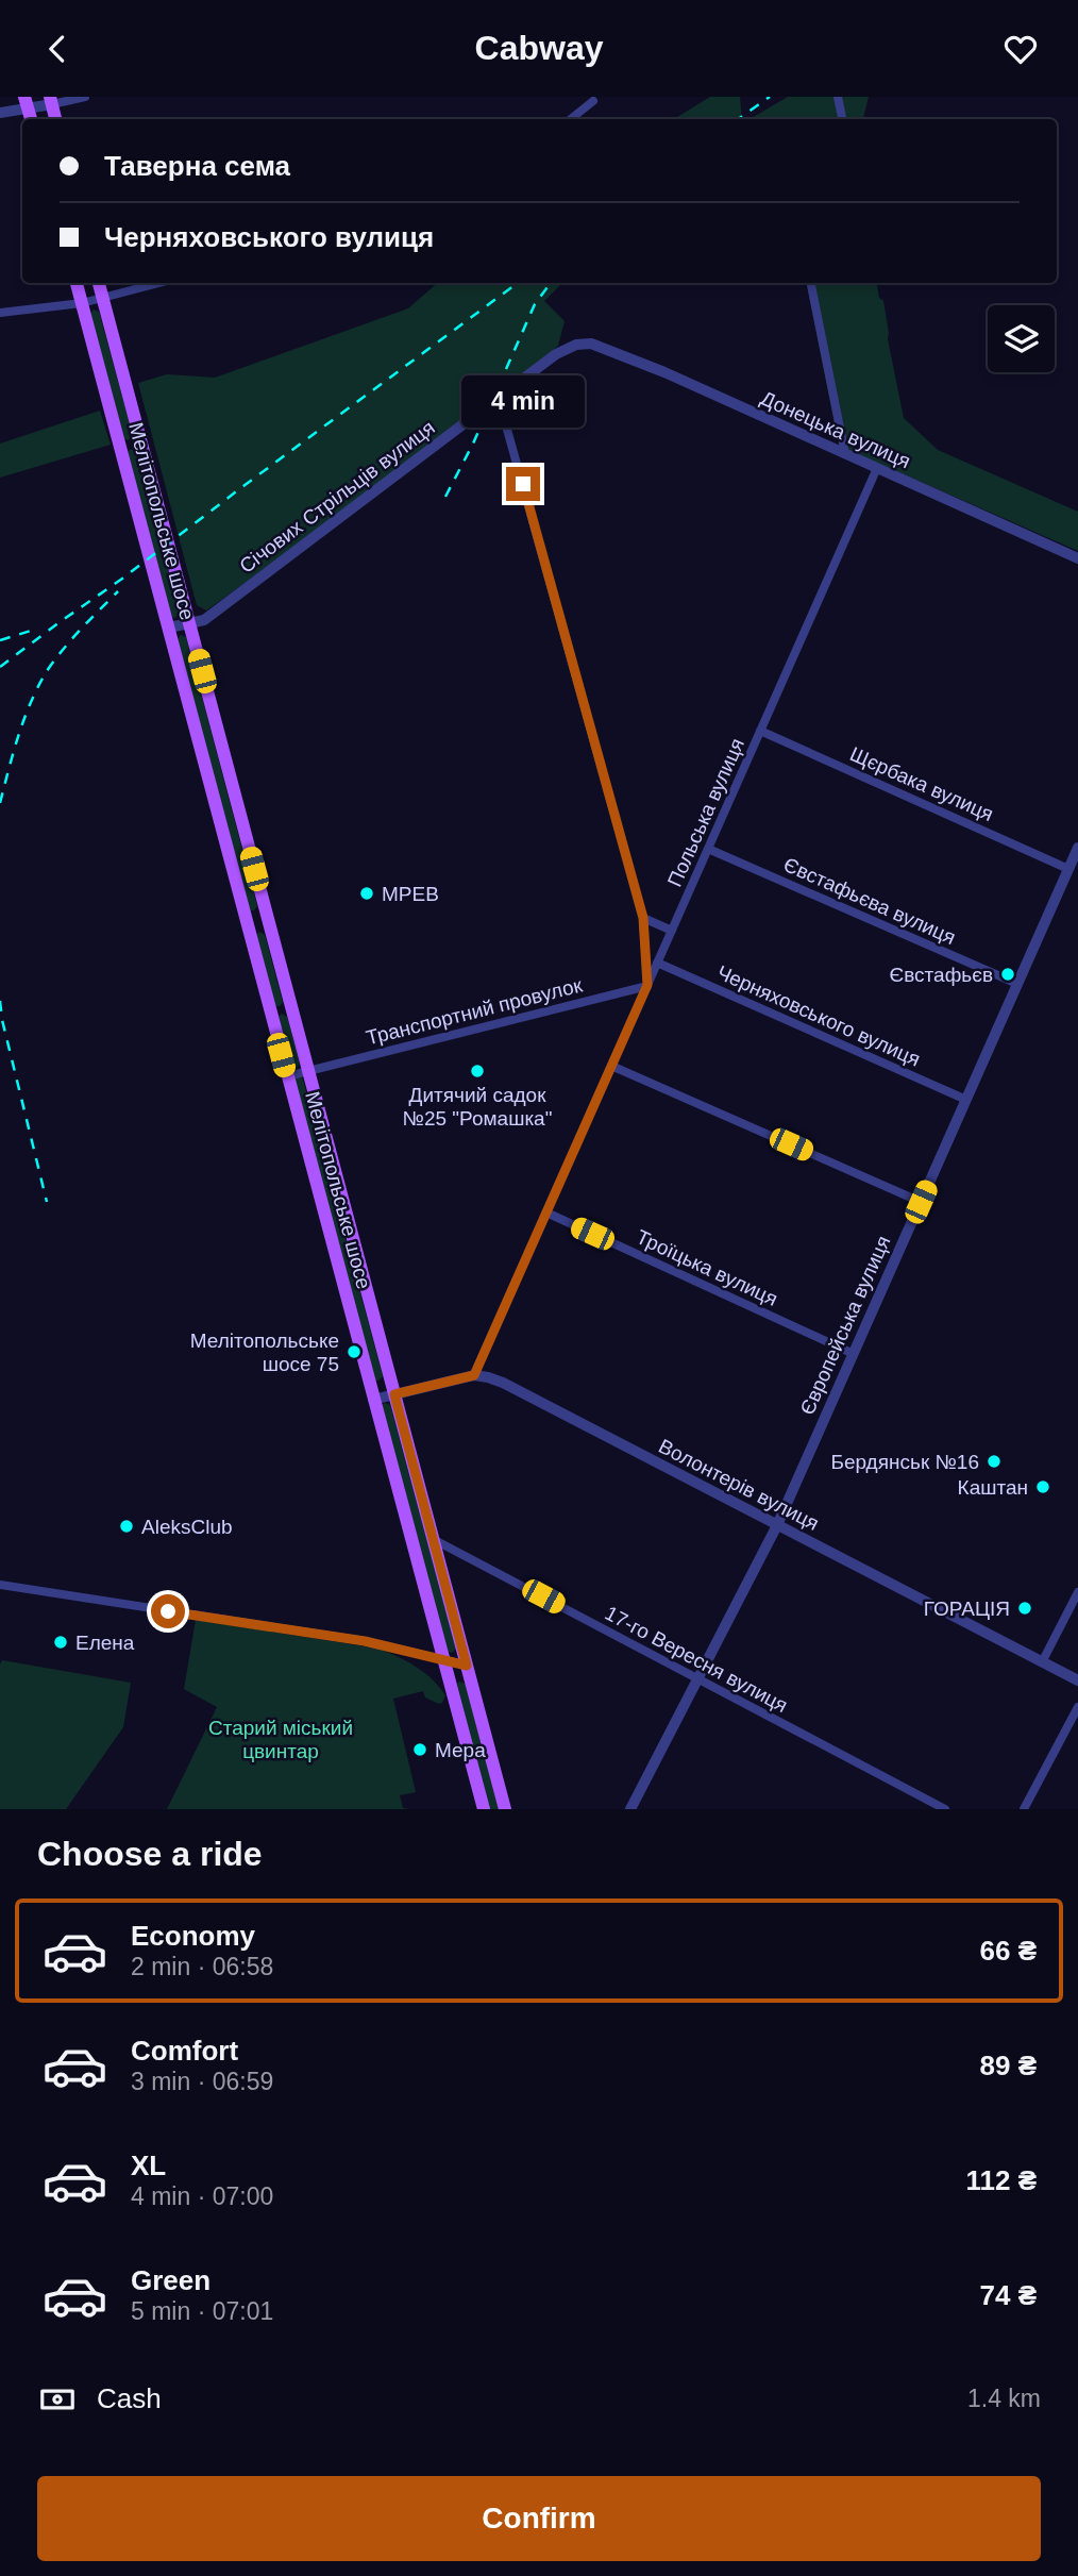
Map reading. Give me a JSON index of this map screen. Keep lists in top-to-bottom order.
{
  "streets": {
    "main road": ["Мелітопольське шосе"],
    "street": [
      "Донецька вулиця",
      "Січових Стрільців вулиця",
      "Щєрбака вулиця",
      "Польська вулиця",
      "Євстафьєва вулиця",
      "Транспортний провулок",
      "Черняховського вулиця",
      "Троїцька вулиця",
      "Європейська вулиця",
      "Волонтерів вулиця",
      "17-го Вересня вулиця"
    ]
  },
  "crossings": [
    ["Донецька вулиця", "Січових Стрільців вулиця"],
    ["Донецька вулиця", "Польська вулиця"],
    ["Січових Стрільців вулиця", "Мелітопольське шосе"],
    ["Мелітопольське шосе", "Транспортний провулок"],
    ["Мелітопольське шосе", "17-го Вересня вулиця"],
    ["Щєрбака вулиця", "Польська вулиця"],
    ["Щєрбака вулиця", "Європейська вулиця"],
    ["Польська вулиця", "Євстафьєва вулиця"],
    ["Польська вулиця", "Транспортний провулок"],
    ["Польська вулиця", "Черняховського вулиця"],
    ["Польська вулиця", "Троїцька вулиця"],
    ["Польська вулиця", "Волонтерів вулиця"],
    ["Євстафьєва вулиця", "Європейська вулиця"],
    ["Черняховського вулиця", "Європейська вулиця"],
    ["Троїцька вулиця", "Європейська вулиця"],
    ["Європейська вулиця", "Волонтерів вулиця"],
    ["Європейська вулиця", "17-го Вересня вулиця"]
  ],
  "parks": ["Старий міський цвинтар"],
  "places": [
    "МРЕВ",
    "Євстафьєв",
    "Дитячий садок №25 \"Ромашка\"",
    "Мелітопольське шосе 75",
    "Бердянськ №16",
    "Каштан",
    "AleksClub",
    "ГОРАЦІЯ",
    "Елена",
    "Мера"
  ],
  "page": {
    "header": "Cabway",
    "banner": ["Таверна сема", "Черняховського вулиця"],
    "bubble": "4 min",
    "heading": "Choose a ride",
    "list": [
      {
        "name": "Economy",
        "note": "2 min · 06:58",
        "value": "66 ₴"
      },
      {
        "name": "Comfort",
        "note": "3 min · 06:59",
        "value": "89 ₴"
      },
      {
        "name": "XL",
        "note": "4 min · 07:00",
        "value": "112 ₴"
      },
      {
        "name": "Green",
        "note": "5 min · 07:01",
        "value": "74 ₴"
      }
    ],
    "pay": ["Cash", "1.4 km"],
    "buttons": "Confirm"
  }
}
